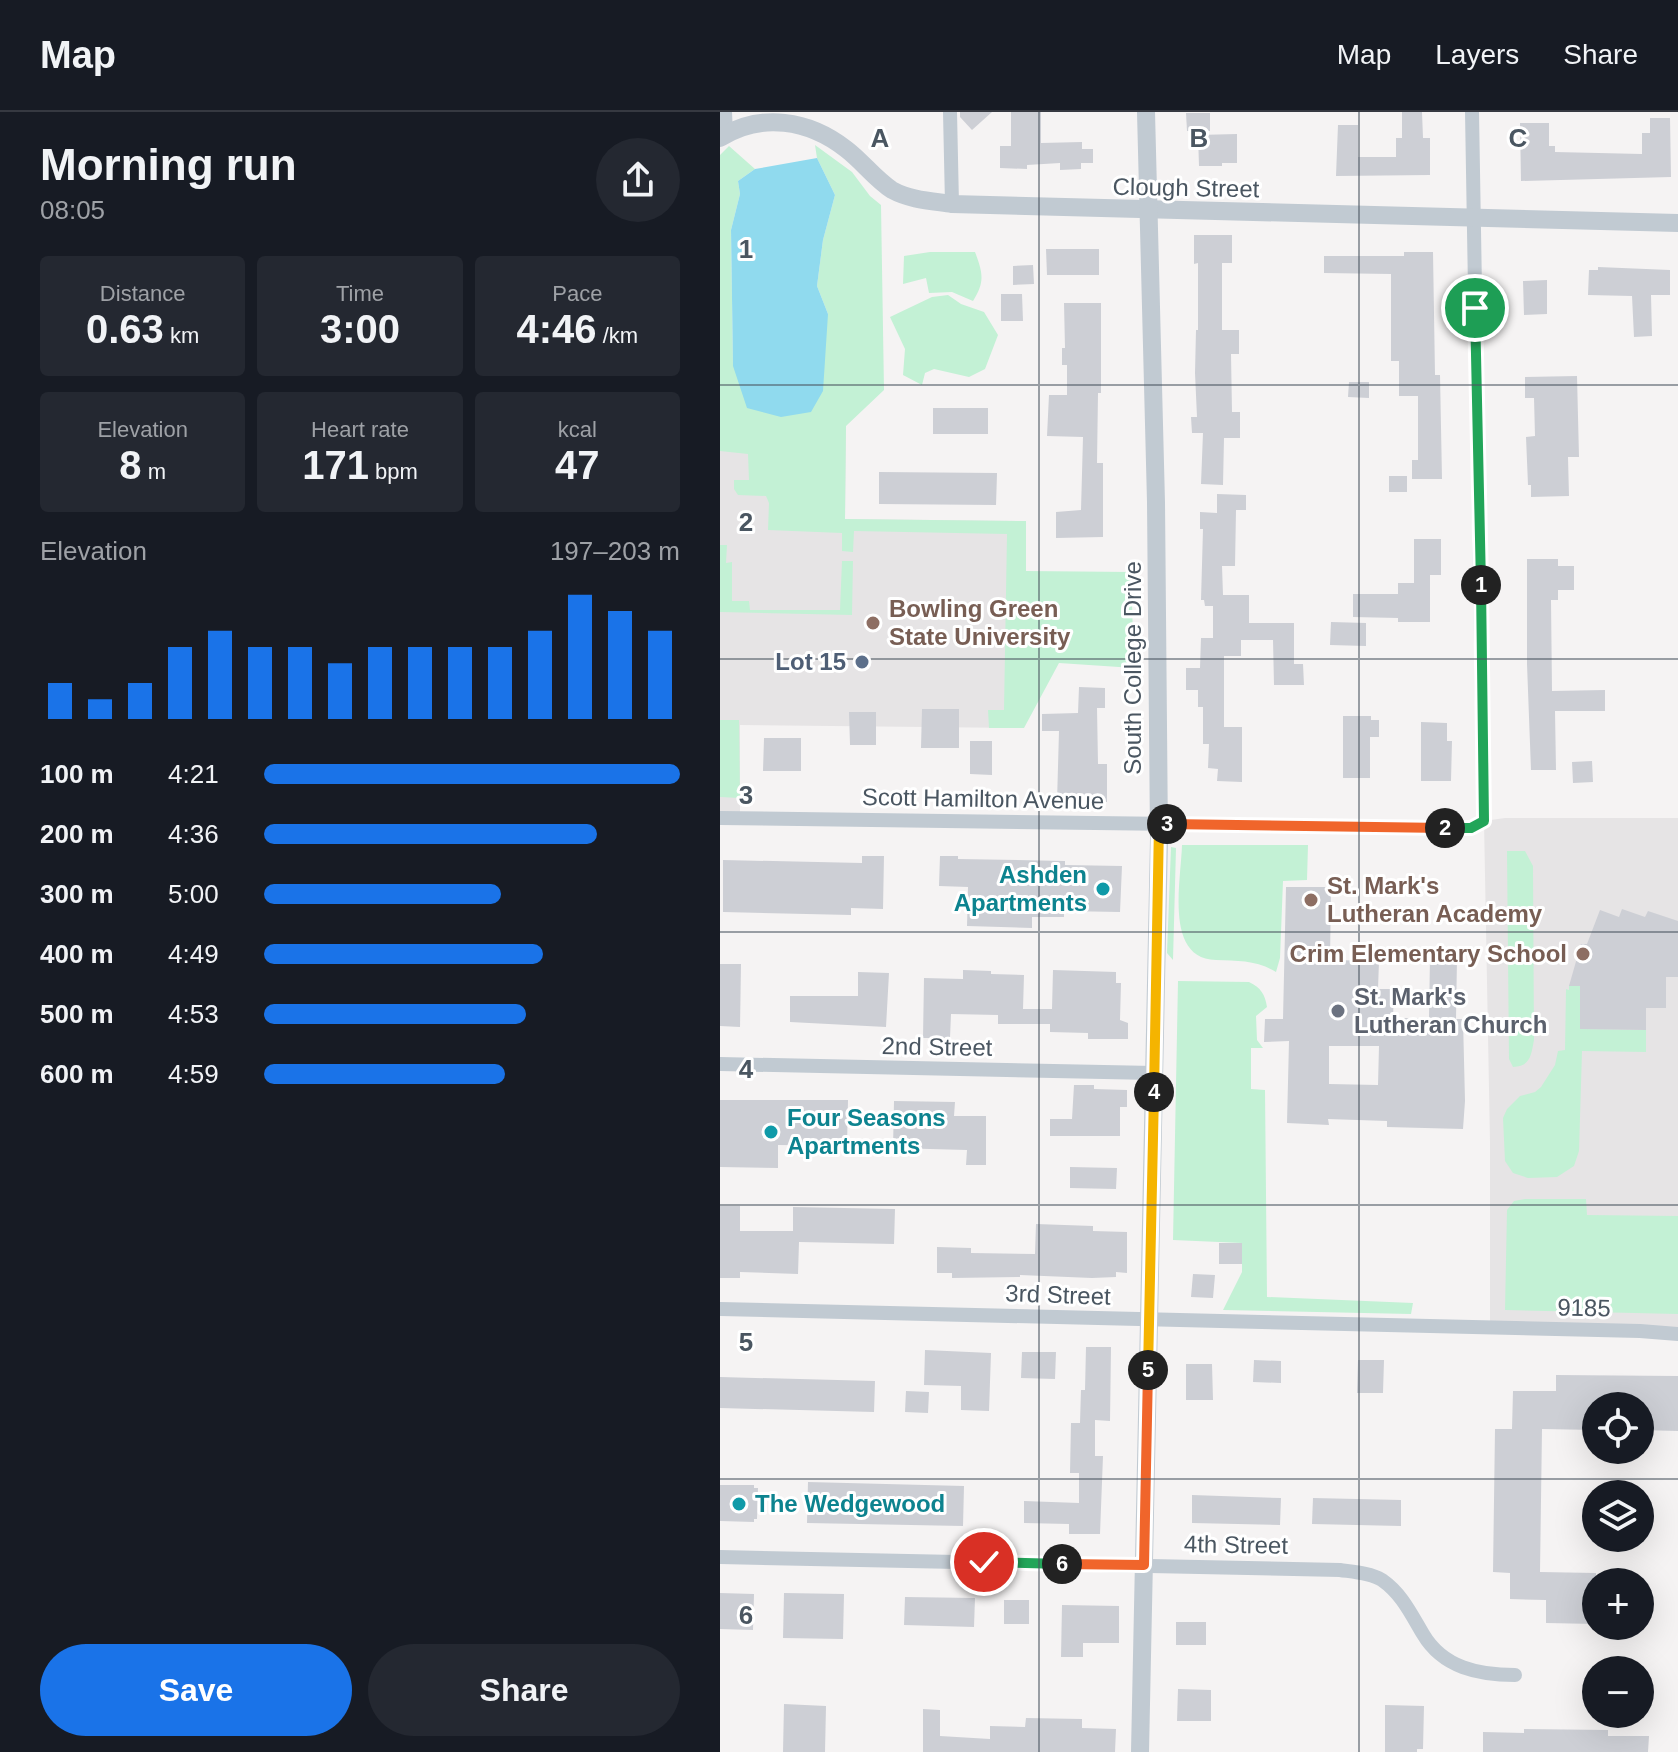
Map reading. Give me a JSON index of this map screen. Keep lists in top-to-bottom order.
{
  "streets": {
    "street": [
      "Clough Street",
      "South College Drive",
      "Scott Hamilton Avenue",
      "2nd Street",
      "3rd Street",
      "9185",
      "4th Street"
    ]
  },
  "crossings": [
    ["Clough Street", "South College Drive"],
    ["Clough Street", "Scott Hamilton Avenue"],
    ["South College Drive", "Scott Hamilton Avenue"],
    ["South College Drive", "2nd Street"],
    ["South College Drive", "3rd Street"],
    ["South College Drive", "4th Street"],
    ["3rd Street", "9185"]
  ],
  "places": [
    "Bowling Green State University",
    "Lot 15",
    "Ashden Apartments",
    "St. Mark's Lutheran Academy",
    "Crim Elementary School",
    "St. Mark's Lutheran Church",
    "Four Seasons Apartments",
    "The Wedgewood"
  ],
  "page": {
    "header": "Map",
    "nav": ["Map", "Layers", "Share"],
    "heading": ["Morning run", "08:05"],
    "stats": [
      ["Distance", "0.63 km"],
      ["Time", "3:00"],
      ["Pace", "4:46 /km"],
      ["Elevation", "8 m"],
      ["Heart rate", "171 bpm"],
      ["kcal", "47"]
    ],
    "chart": ["Elevation", "197–203 m"],
    "pins": [
      "1",
      "3",
      "2",
      "4",
      "5",
      "6"
    ],
    "list": [
      {
        "name": "100 m",
        "note": "4:21"
      },
      {
        "name": "200 m",
        "note": "4:36"
      },
      {
        "name": "300 m",
        "note": "5:00"
      },
      {
        "name": "400 m",
        "note": "4:49"
      },
      {
        "name": "500 m",
        "note": "4:53"
      },
      {
        "name": "600 m",
        "note": "4:59"
      }
    ],
    "map_buttons": ["+", "−"],
    "buttons": ["Save", "Share"]
  },
  "grid": {
    "columns": ["A", "B", "C"],
    "rows": [
      "1",
      "2",
      "3",
      "4",
      "5",
      "6"
    ]
  }
}
